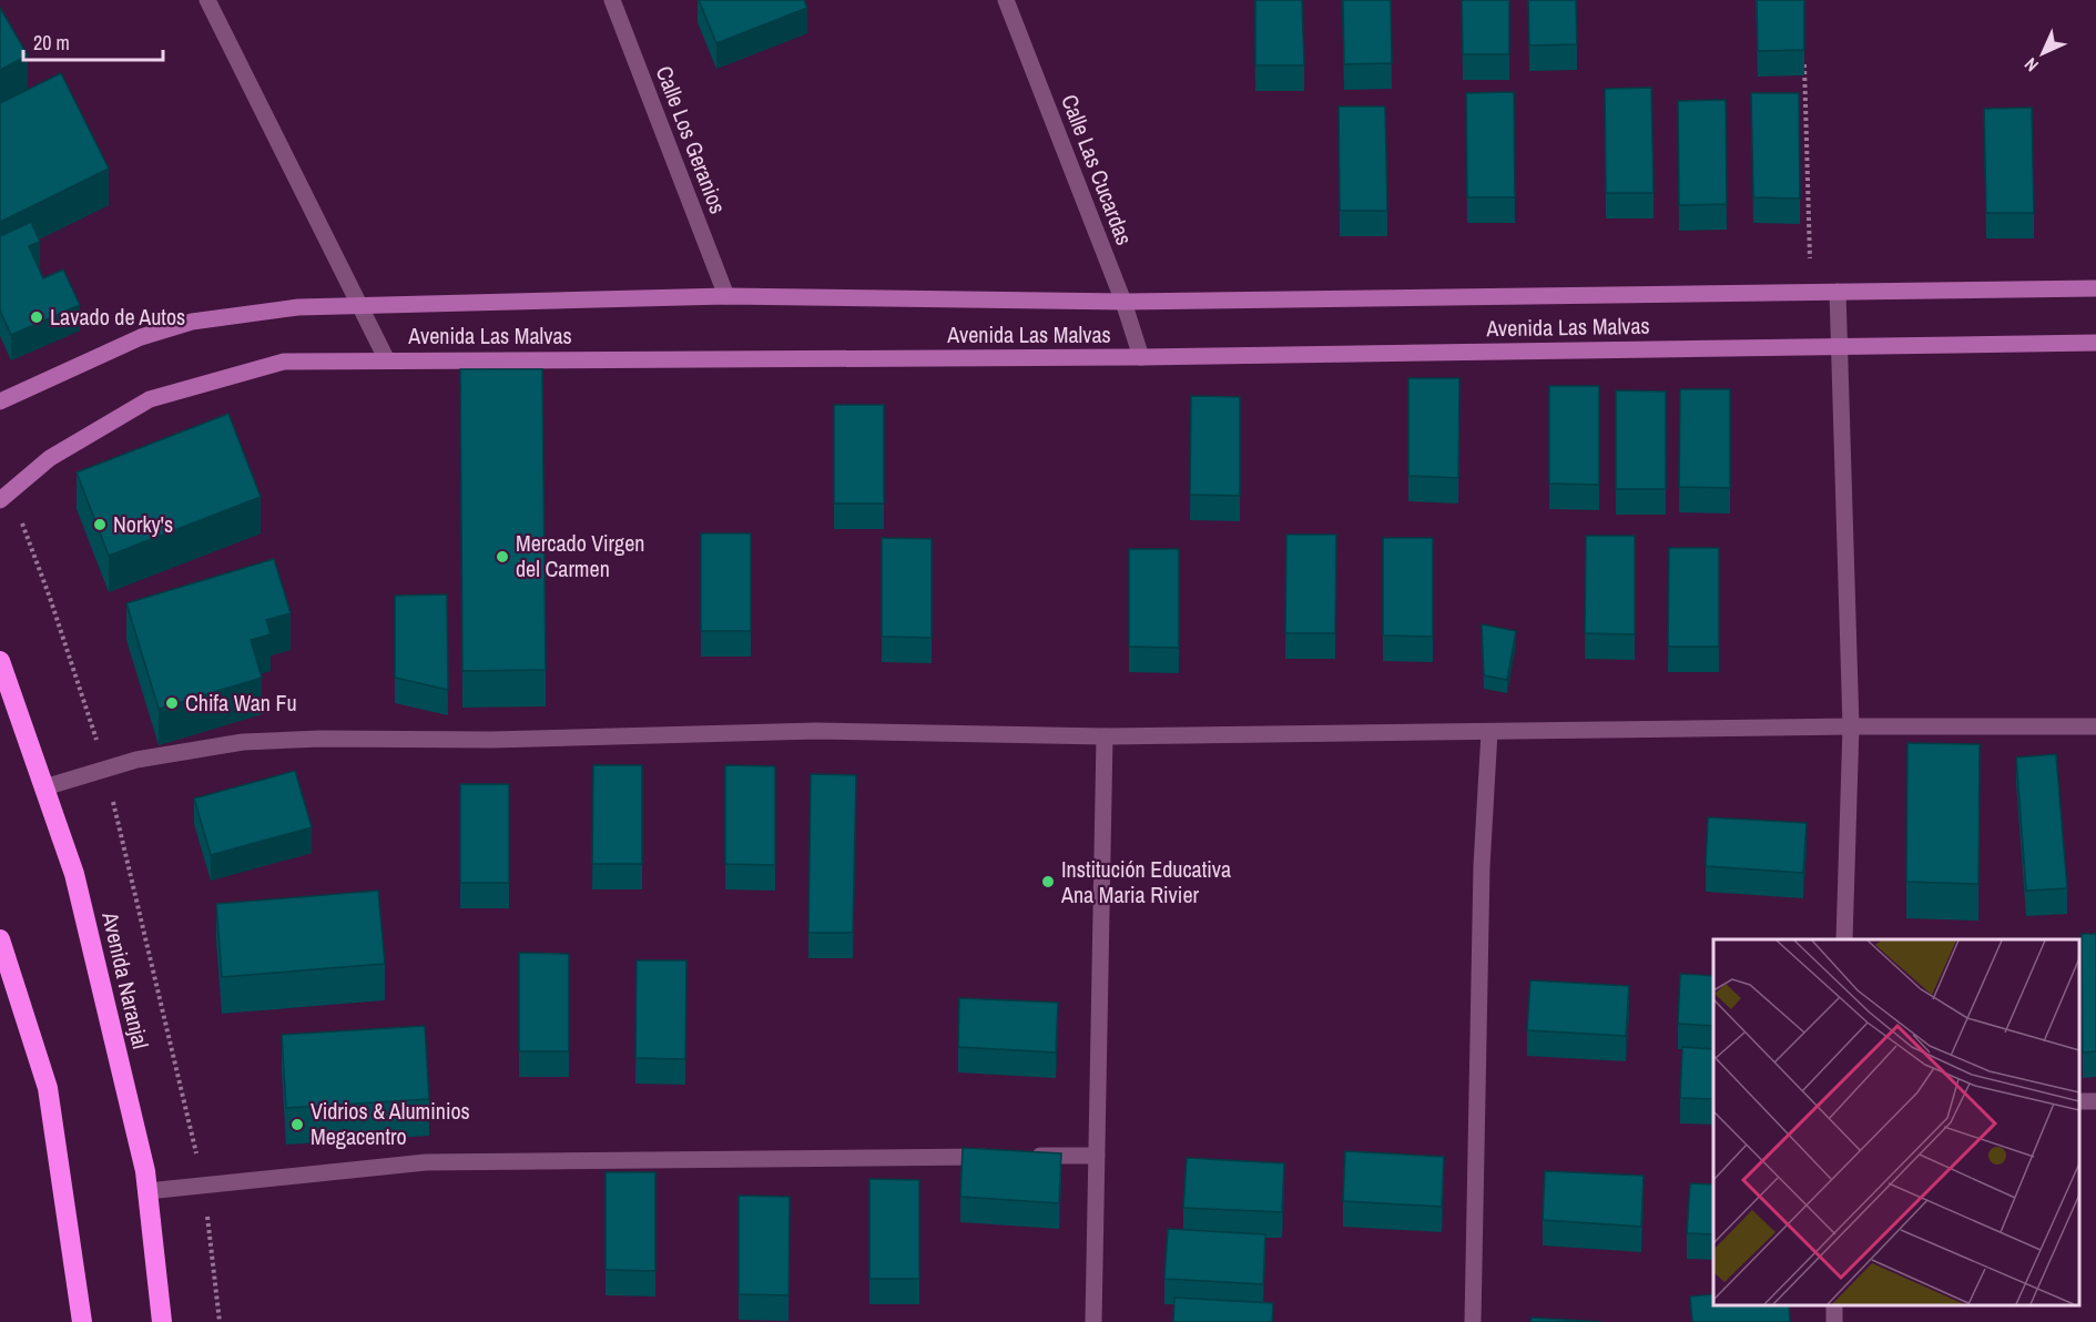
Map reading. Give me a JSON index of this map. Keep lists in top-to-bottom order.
{
  "streets": {
    "highway": ["Avenida Naranjal"],
    "street": ["Calle Los Geranios", "Calle Las Cucardas", "Avenida Las Malvas"]
  },
  "crossings": [
    ["Calle Los Geranios", "Avenida Las Malvas"],
    ["Calle Las Cucardas", "Avenida Las Malvas"]
  ],
  "places": [
    "Lavado de Autos",
    "Norky's",
    "Mercado Virgen del Carmen",
    "Chifa Wan Fu",
    "Institución Educativa Ana Maria Rivier",
    "Vidrios & Aluminios Megacentro"
  ],
  "scale_bar": "20 m",
  "north": "bottom left"
}
